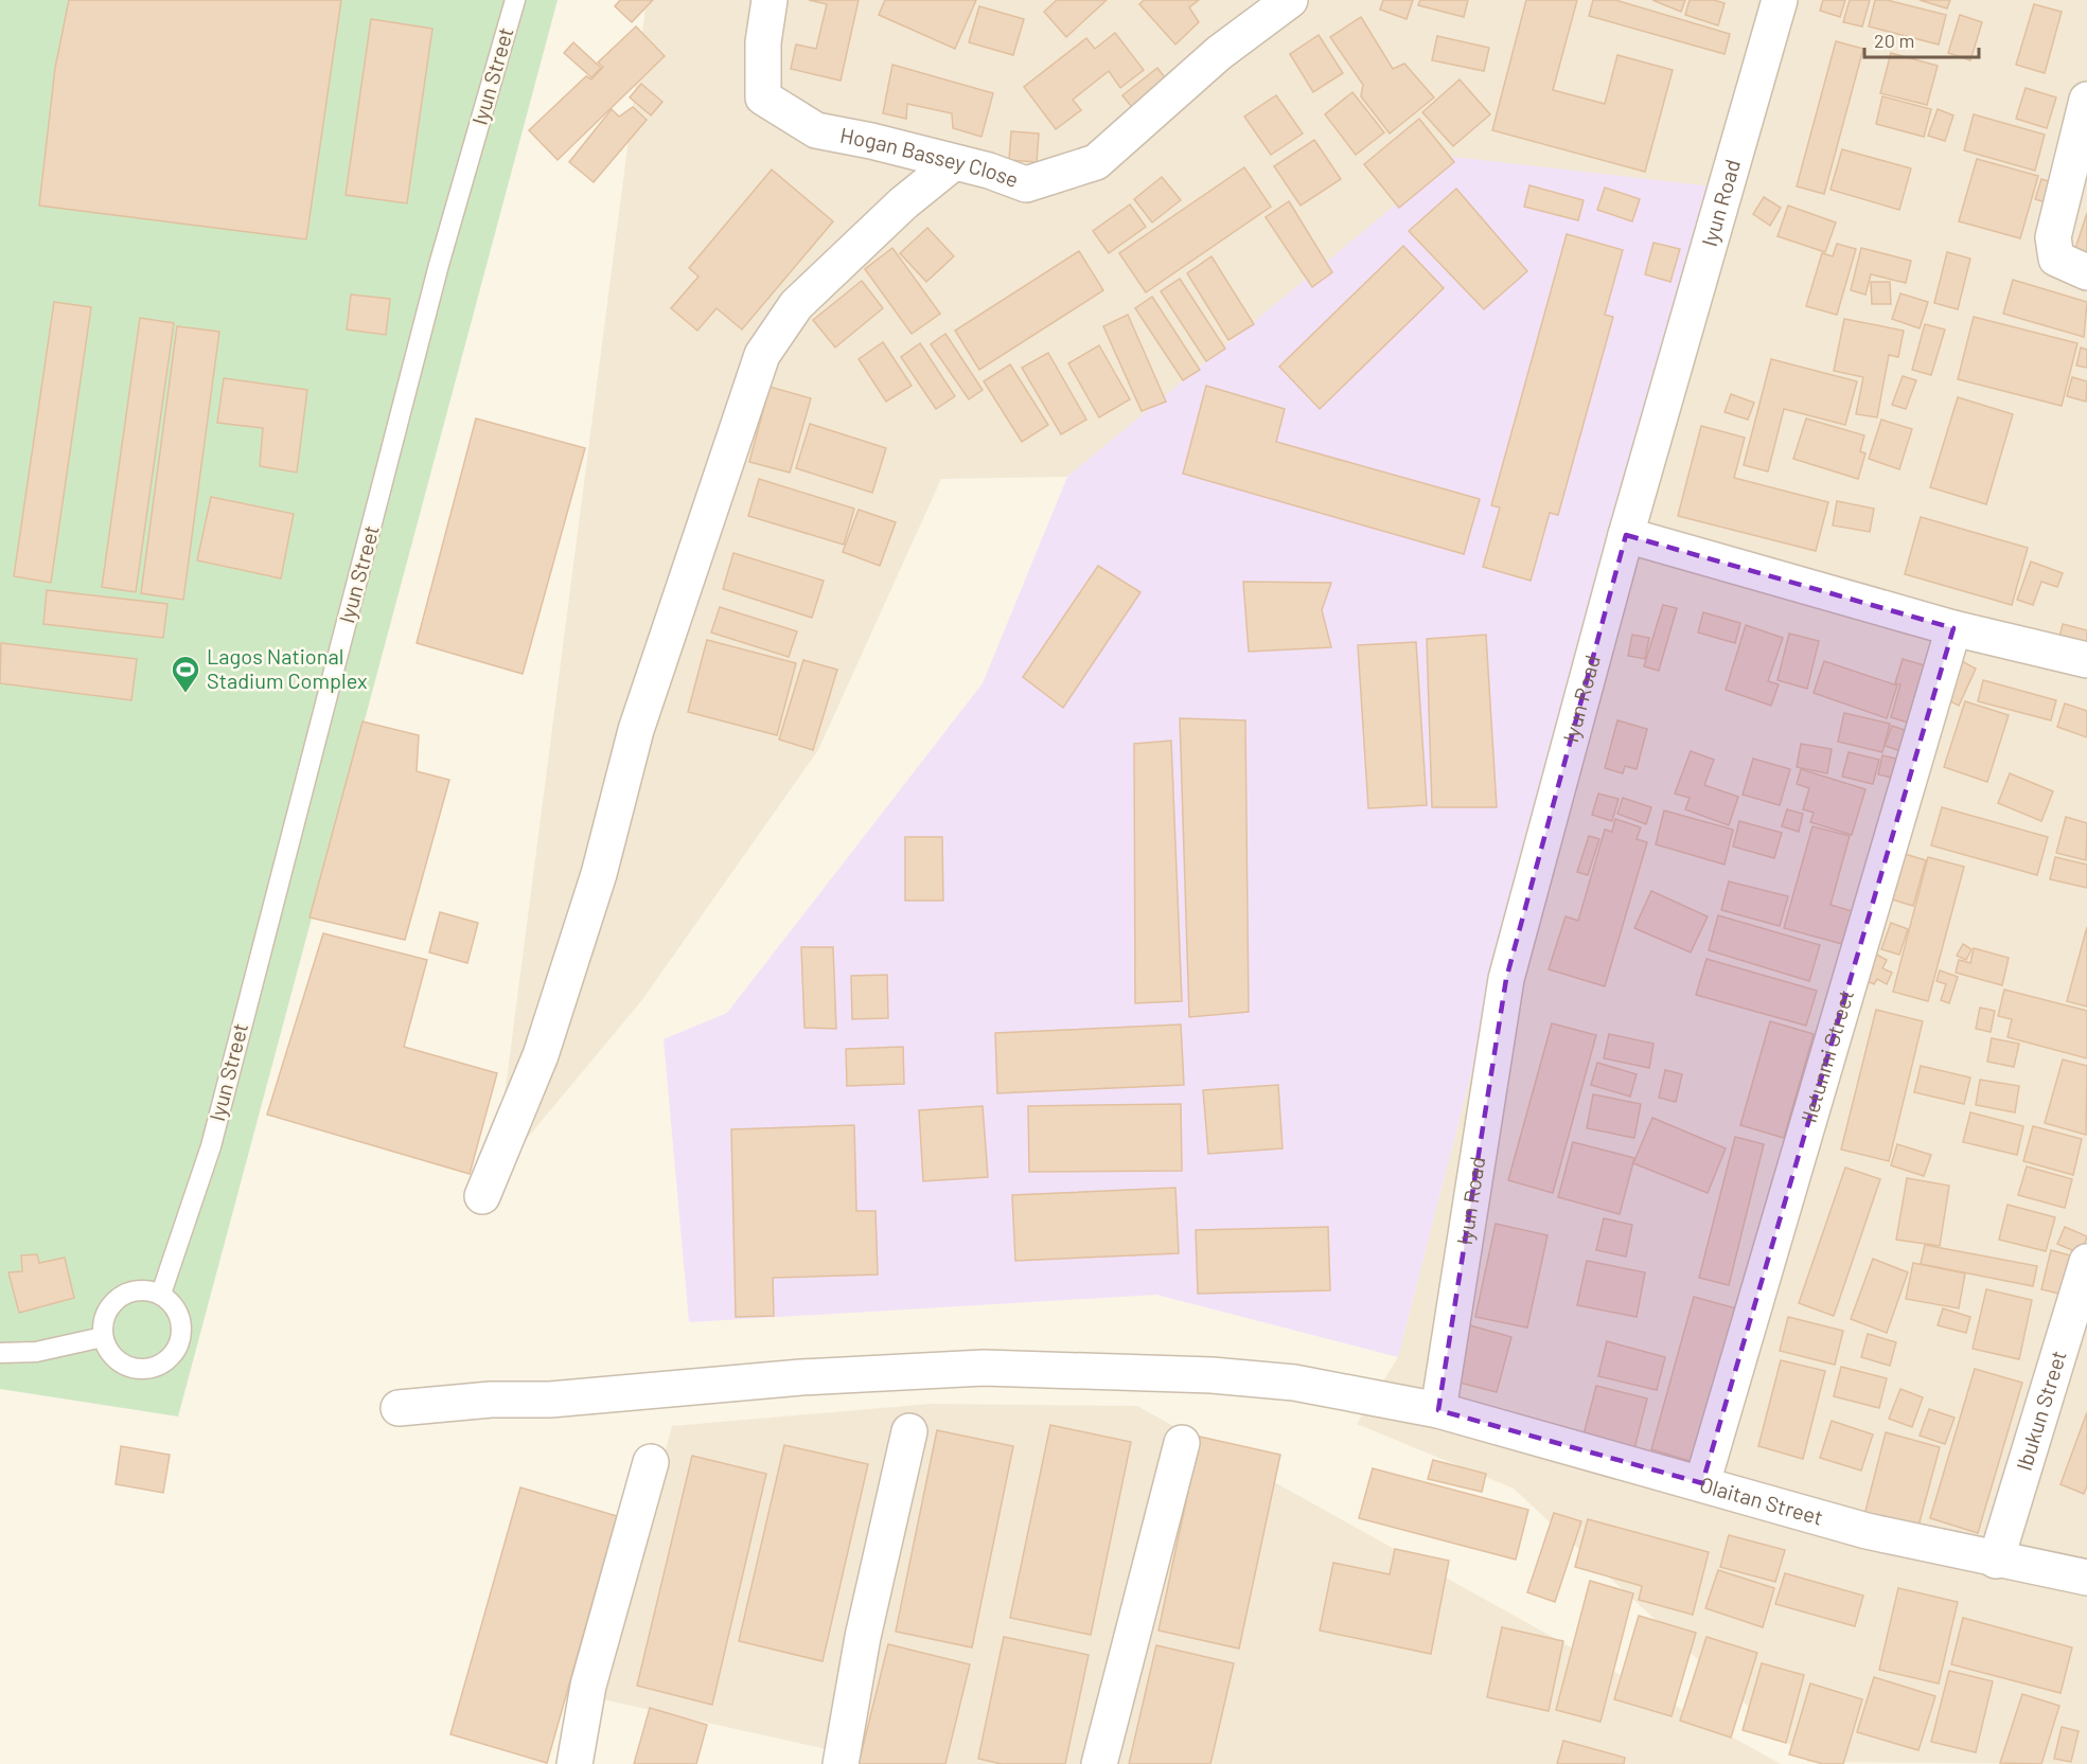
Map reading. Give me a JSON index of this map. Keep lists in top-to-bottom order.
{
  "streets": {
    "street": [
      "Hogan Bassey Close",
      "Iyun Road",
      "Iletunmi Street",
      "Ibukun Street",
      "Olaitan Street"
    ],
    "lane": ["Iyun Street"]
  },
  "crossings": [
    ["Iyun Road", "Olaitan Street"],
    ["Iletunmi Street", "Olaitan Street"],
    ["Ibukun Street", "Olaitan Street"]
  ],
  "places": {
    "sports": ["Lagos National Stadium Complex"]
  },
  "scale_bar": "20 m"
}
